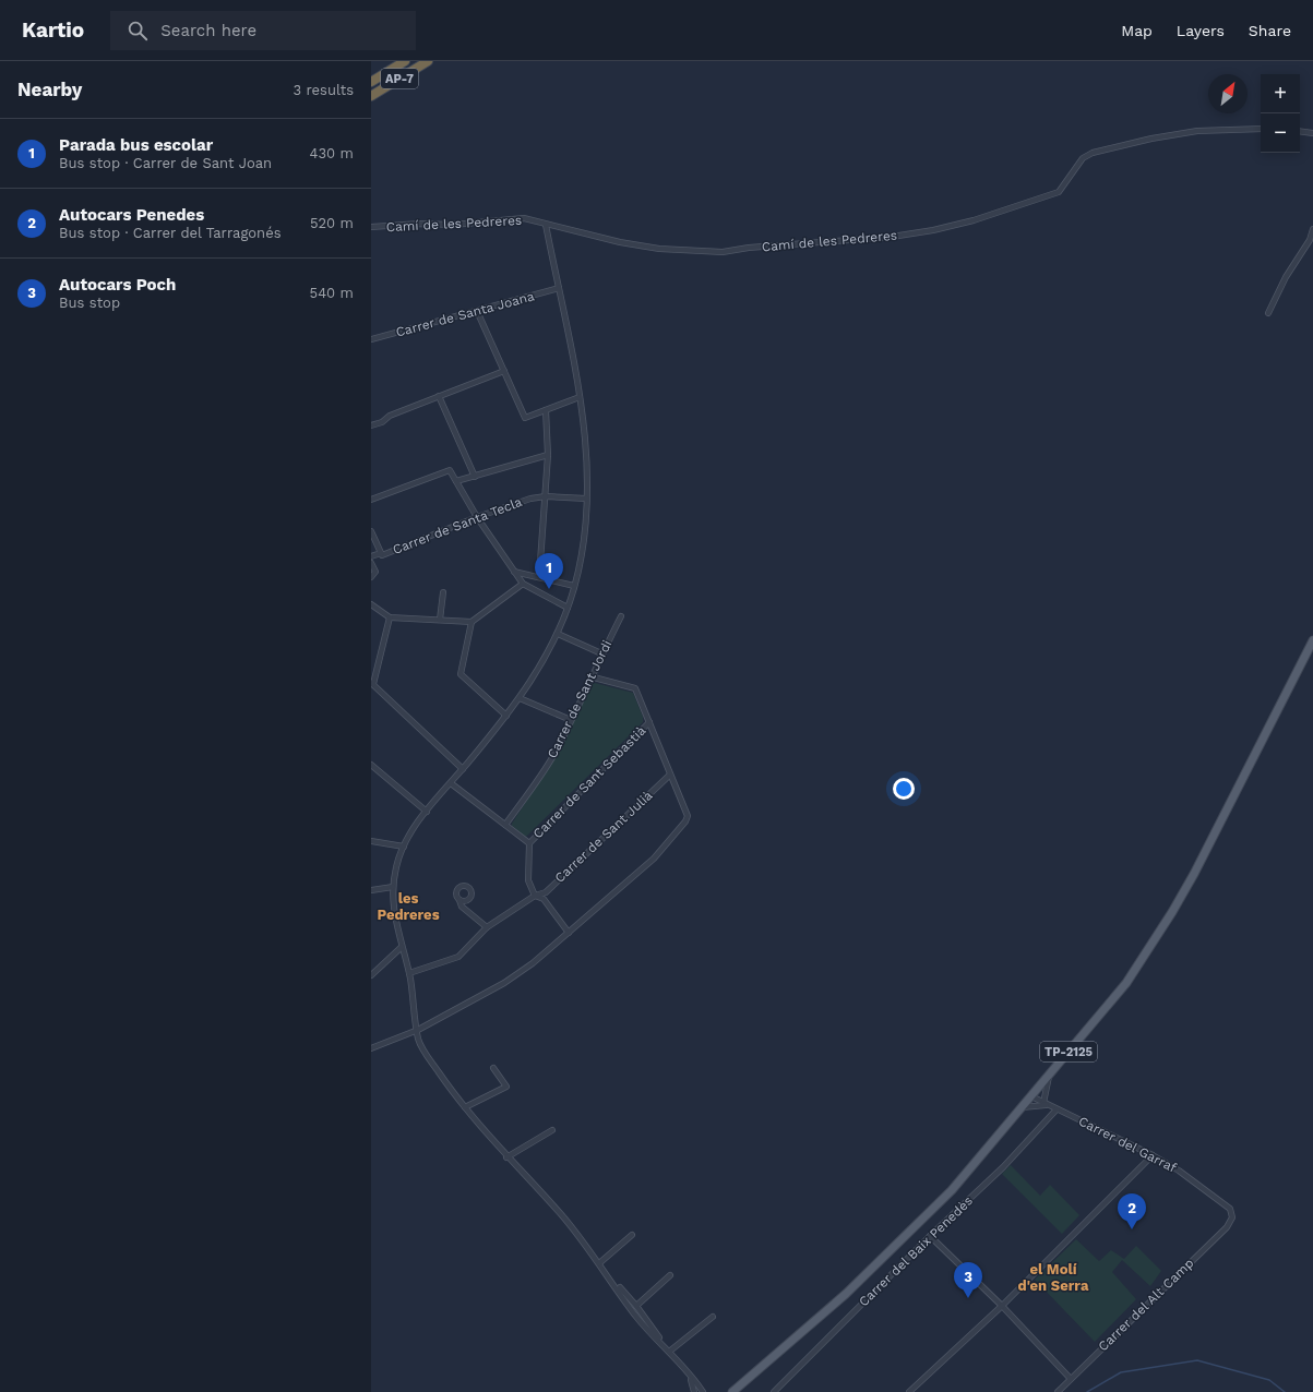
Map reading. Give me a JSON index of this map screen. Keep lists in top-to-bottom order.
{
  "streets": {
    "highway": ["AP-7"],
    "main road": ["TP-2125"],
    "street": [
      "Camí de les Pedreres",
      "Carrer de Santa Joana",
      "Carrer de Santa Tecla",
      "Carrer de Sant Jordi",
      "Carrer de Sant Sebastià",
      "Carrer de Sant Julià",
      "Carrer del Garraf",
      "Carrer del Baix Penedès",
      "Carrer del Alt Camp"
    ]
  },
  "crossings": [
    ["TP-2125", "Carrer del Garraf"],
    ["Carrer del Garraf", "Carrer del Baix Penedès"],
    ["Carrer del Garraf", "Carrer del Alt Camp"]
  ],
  "districts": ["les Pedreres", "el Molí d'en Serra"],
  "north": "top right",
  "page": {
    "header": "Kartio",
    "search": "Search here",
    "nav": ["Map", "Layers", "Share"],
    "heading": ["Nearby", "3 results"],
    "map_buttons": ["+", "−"],
    "list": [
      {
        "mark": "1",
        "name": "Parada bus escolar",
        "note": "Bus stop · Carrer de Sant Joan",
        "value": "430 m"
      },
      {
        "mark": "2",
        "name": "Autocars Penedes",
        "note": "Bus stop · Carrer del Tarragonés",
        "value": "520 m"
      },
      {
        "mark": "3",
        "name": "Autocars Poch",
        "note": "Bus stop",
        "value": "540 m"
      }
    ],
    "pins": ["1", "2", "3"]
  }
}
